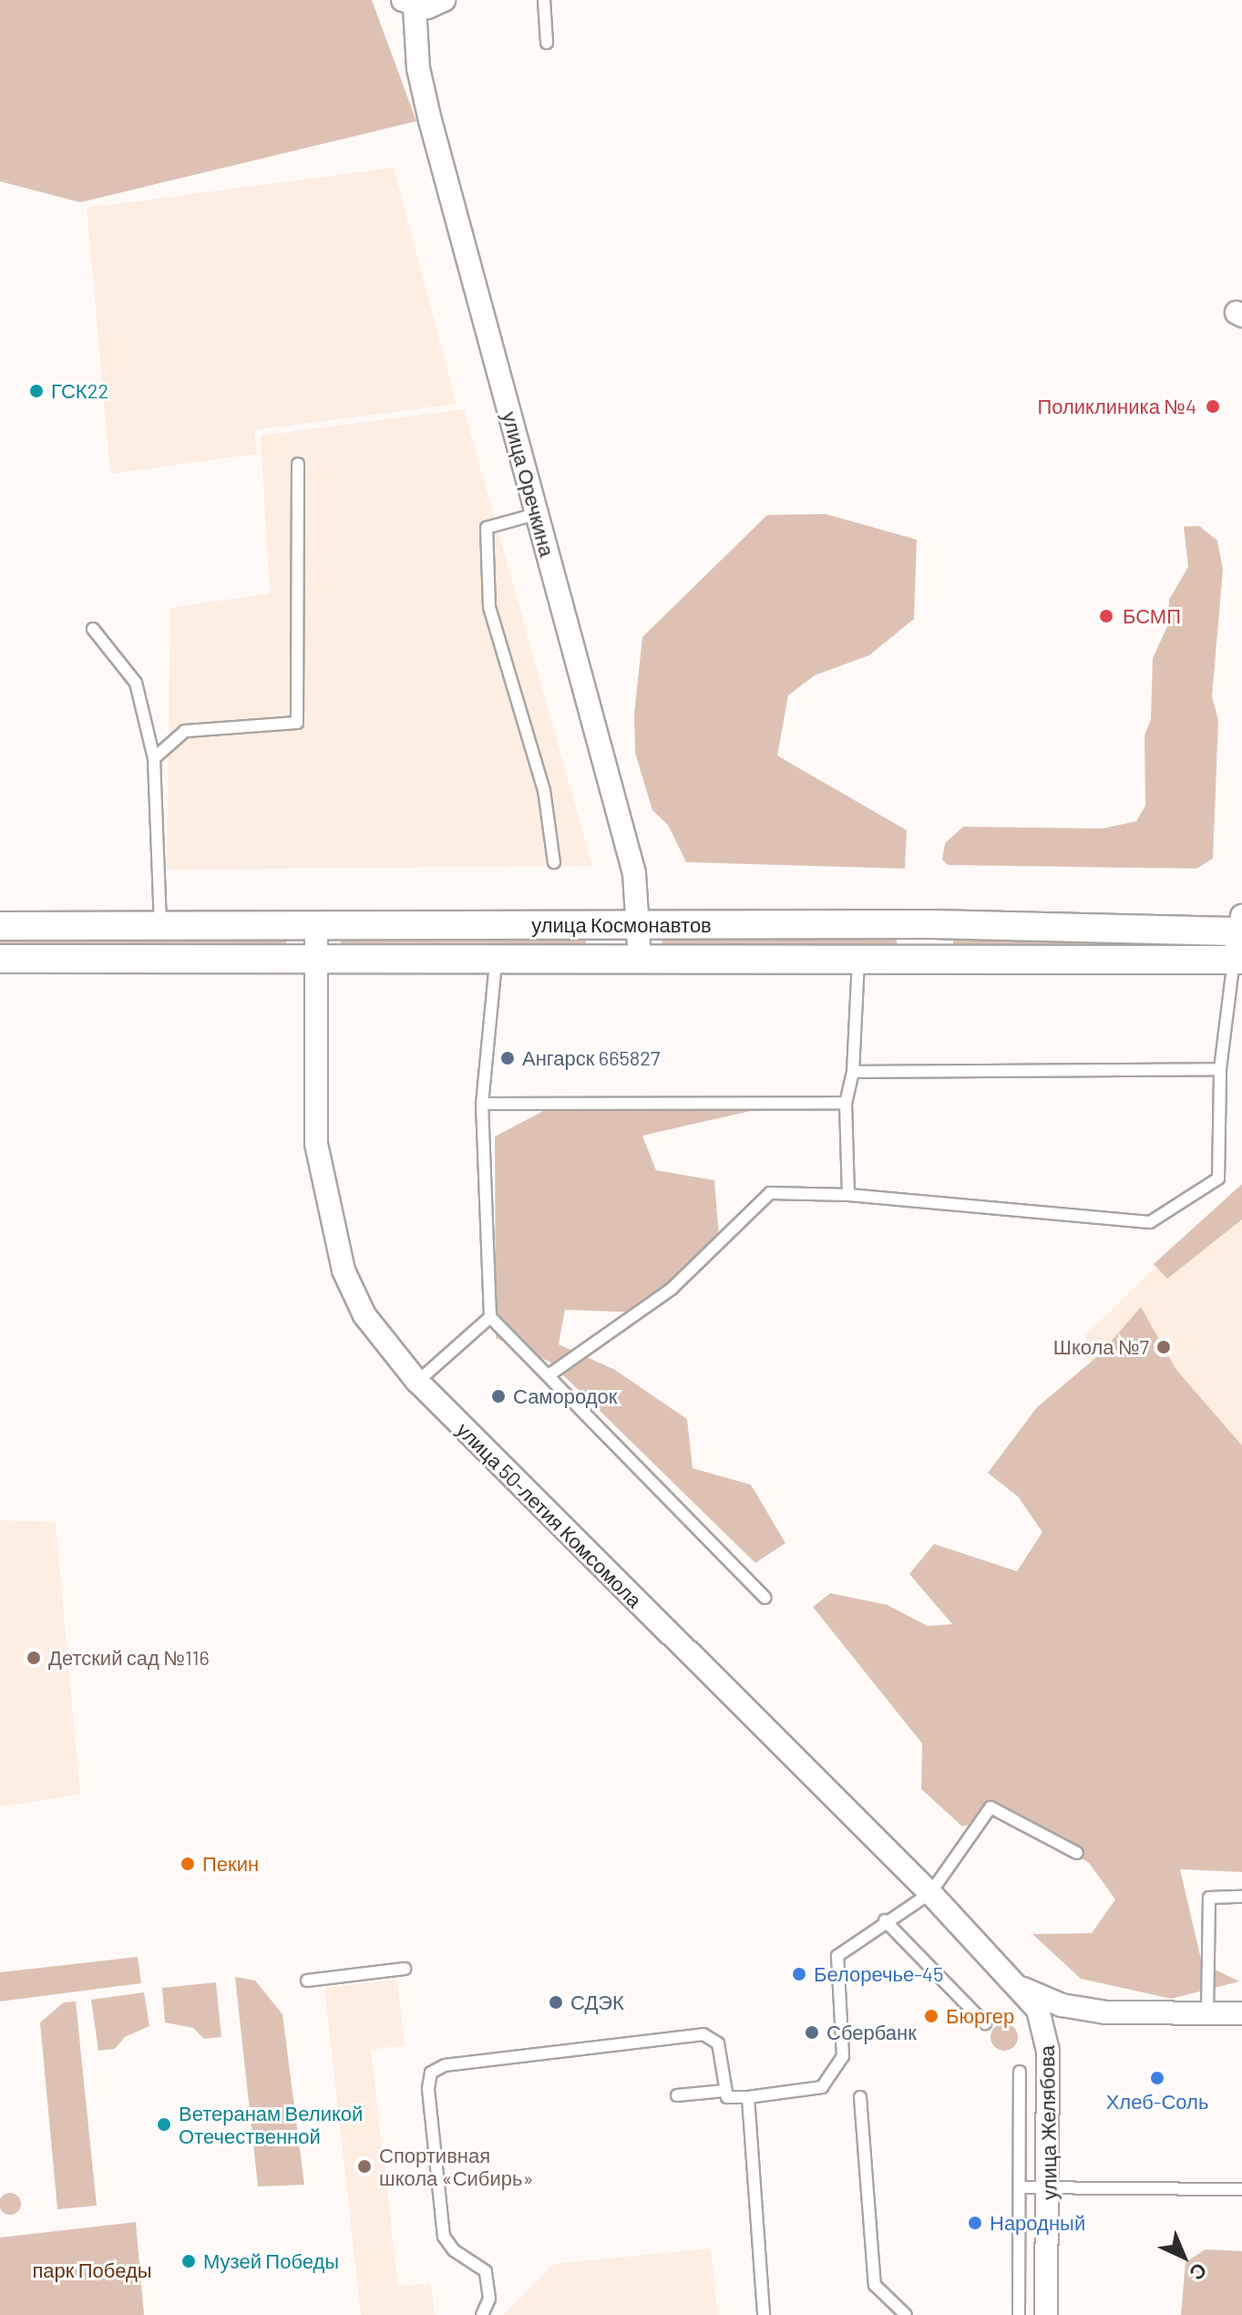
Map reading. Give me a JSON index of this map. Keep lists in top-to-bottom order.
{
  "streets": {
    "street": [
      "улица Оречкина",
      "улица Космонавтов",
      "улица 50-летия Комсомола",
      "улица Желябова"
    ]
  },
  "crossings": [
    ["улица Оречкина", "улица Космонавтов"],
    ["улица Космонавтов", "улица 50-летия Комсомола"],
    ["улица 50-летия Комсомола", "улица Желябова"]
  ],
  "parks": ["парк Победы"],
  "places": [
    "ГСК22",
    "Поликлиника №4",
    "БСМП",
    "Ангарск 665827",
    "Школа №7",
    "Самородок",
    "Детский сад №116",
    "Пекин",
    "Белоречье-45",
    "СДЭК",
    "Бюргер",
    "Сбербанк",
    "Хлеб-Соль",
    "Ветеранам Великой Отечественной",
    "Спортивная школа «Сибирь»",
    "Народный",
    "Музей Победы"
  ],
  "north": "bottom right"
}
